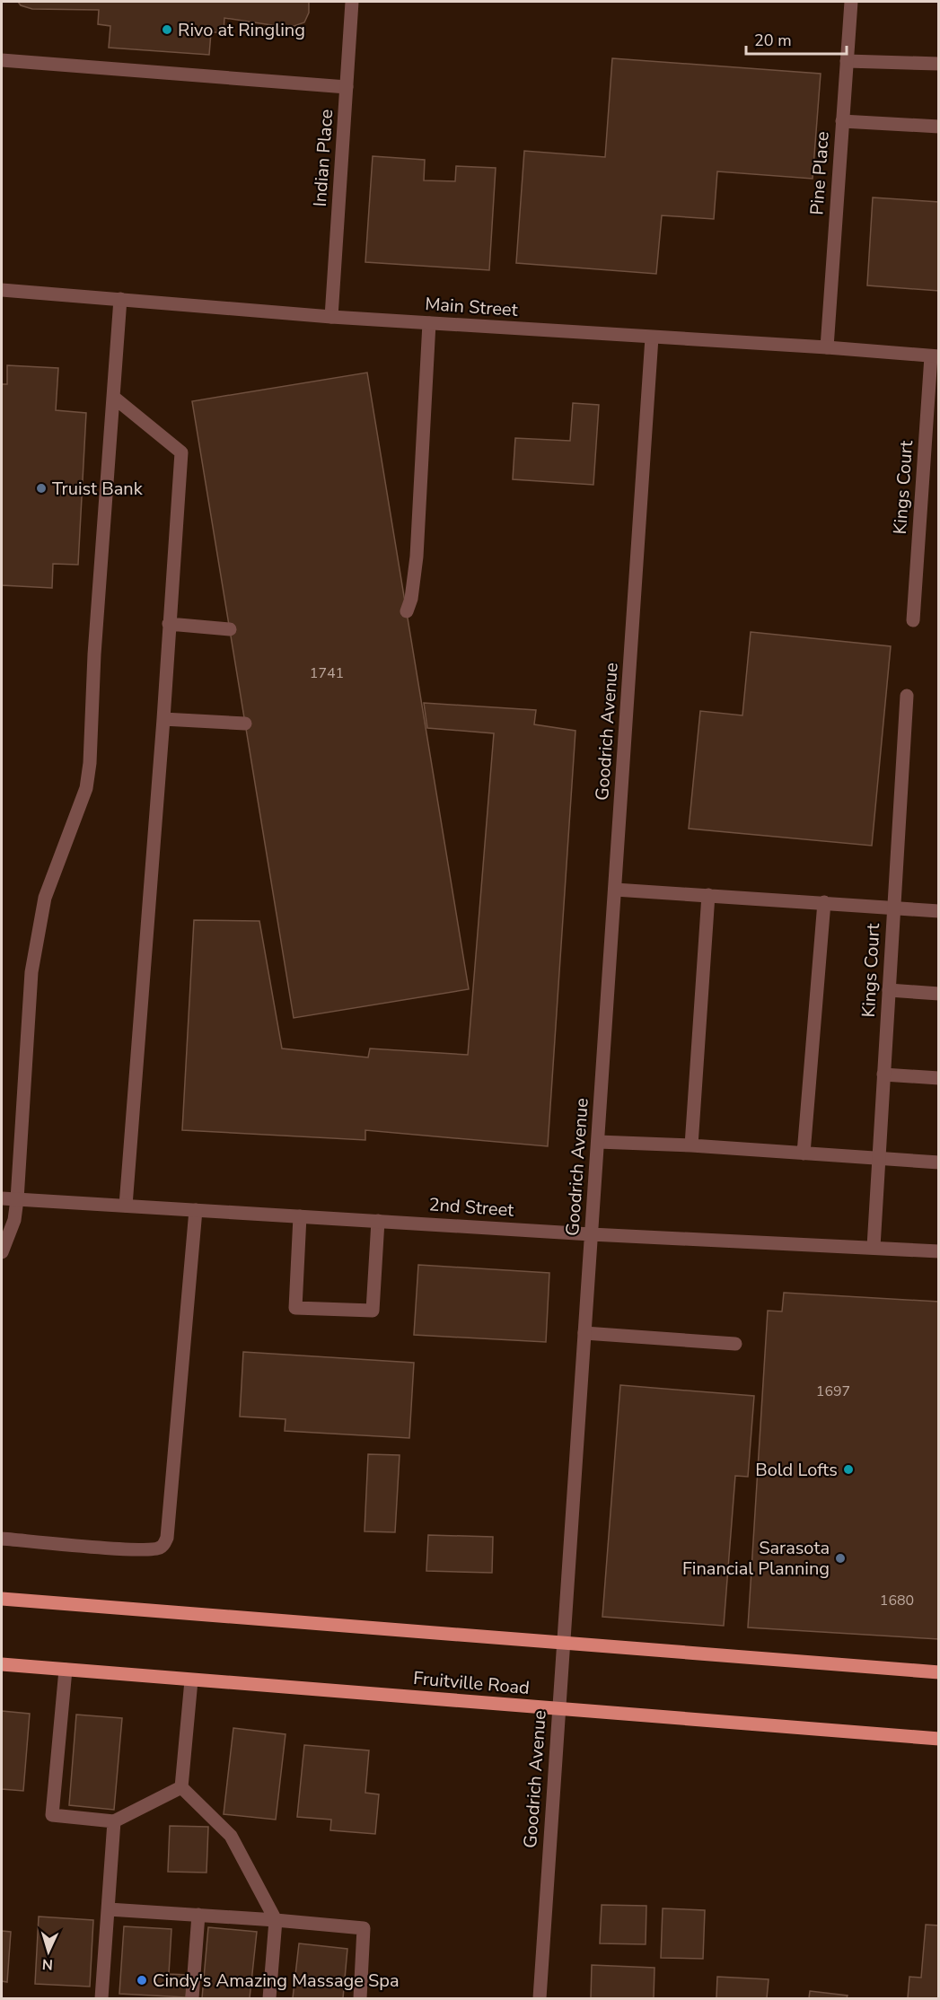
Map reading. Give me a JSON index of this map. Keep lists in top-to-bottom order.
{
  "streets": {
    "main road": ["Fruitville Road"],
    "street": [
      "Indian Place",
      "Pine Place",
      "Main Street",
      "Kings Court",
      "Goodrich Avenue",
      "2nd Street"
    ]
  },
  "crossings": [
    ["Indian Place", "Main Street"],
    ["Pine Place", "Main Street"],
    ["Main Street", "Kings Court"],
    ["Main Street", "Goodrich Avenue"],
    ["Kings Court", "2nd Street"],
    ["Goodrich Avenue", "2nd Street"],
    ["Goodrich Avenue", "Fruitville Road"]
  ],
  "places": [
    "Rivo at Ringling",
    "Truist Bank",
    "Bold Lofts",
    "Sarasota Financial Planning",
    "Cindy's Amazing Massage Spa"
  ],
  "house_numbers": ["1741", "1697", "1680"],
  "scale_bar": "20 m",
  "north": "bottom"
}
